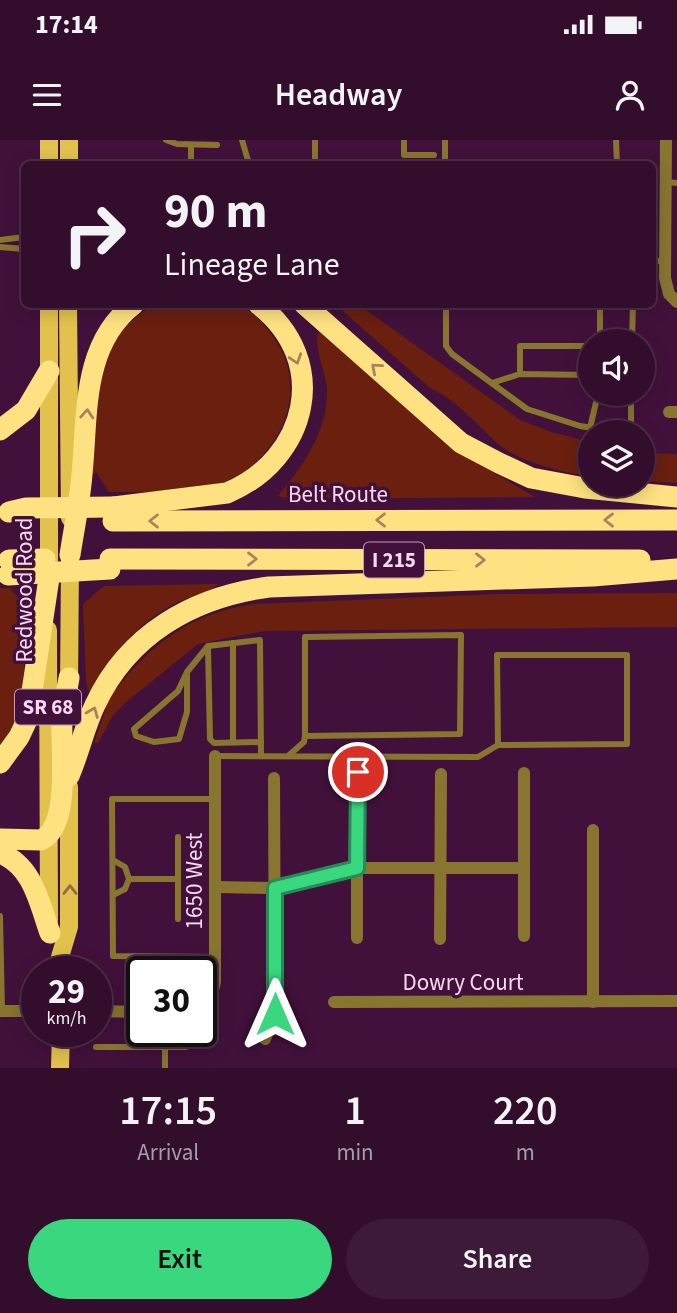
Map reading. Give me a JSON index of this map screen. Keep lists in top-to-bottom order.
{
  "streets": {
    "highway": ["Belt Route", "I 215"],
    "main road": ["Redwood Road", "SR 68"],
    "street": ["1650 West", "Dowry Court"]
  },
  "page": {
    "status": "17:14",
    "header": "Headway",
    "turn": ["90 m", "Lineage Lane"],
    "speed": "29 km/h",
    "limit": "30",
    "eta": [
      "17:15",
      "Arrival",
      "1",
      "min",
      "220",
      "m"
    ],
    "buttons": ["Exit", "Share"]
  }
}
